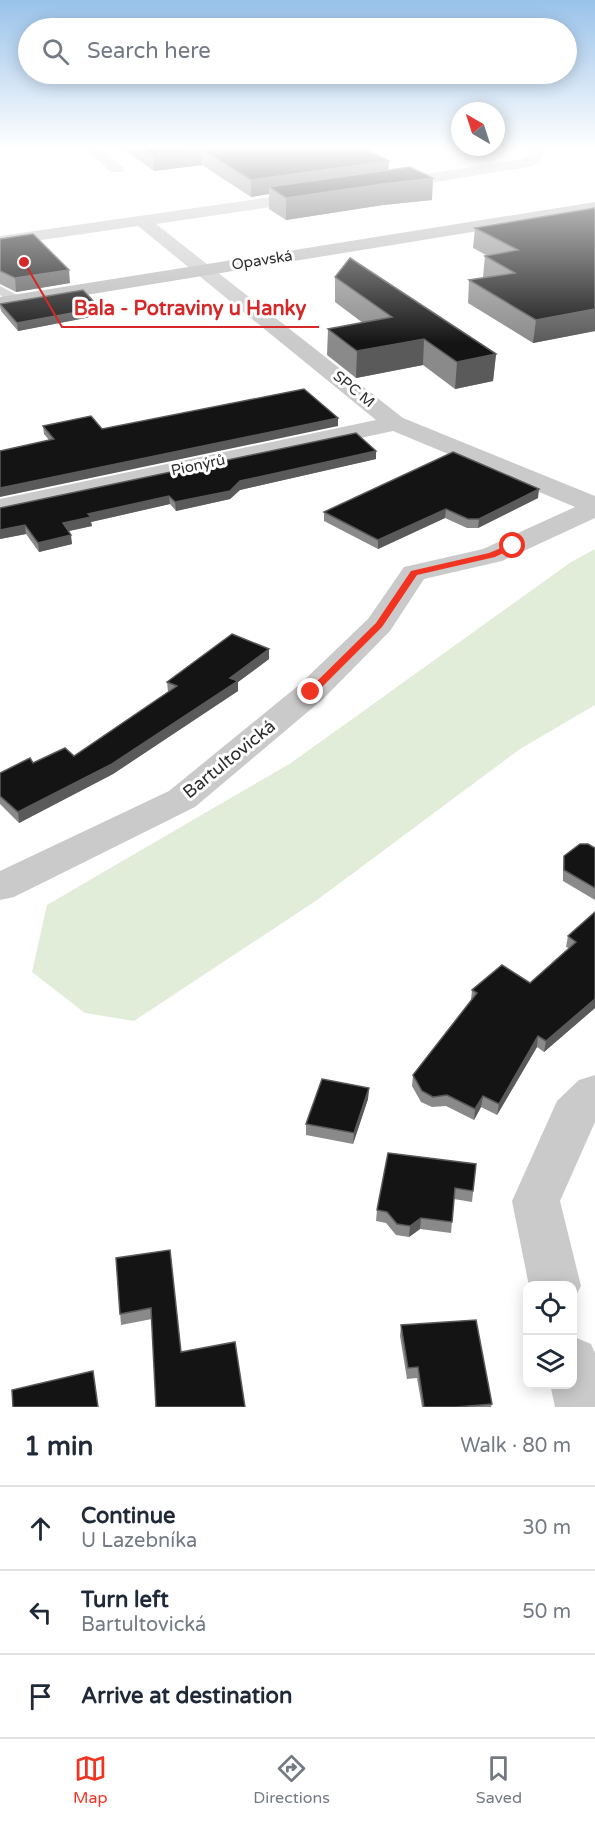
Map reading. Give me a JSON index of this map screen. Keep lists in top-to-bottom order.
{
  "streets": {
    "main road": ["Opavská"],
    "street": ["SPC M", "Pionýrů", "Bartultovická"]
  },
  "crossings": [
    ["Opavská", "SPC M"],
    ["SPC M", "Pionýrů"],
    ["SPC M", "Bartultovická"]
  ],
  "places": ["Bala - Potraviny u Hanky"],
  "north": "top left",
  "page": {
    "search": "Search here",
    "heading": ["1 min", "Walk · 80 m"],
    "list": [
      ["Continue", "U Lazebníka", "30 m"],
      ["Turn left", "Bartultovická", "50 m"],
      "Arrive at destination"
    ],
    "nav": ["Map", "Directions", "Saved"]
  }
}
